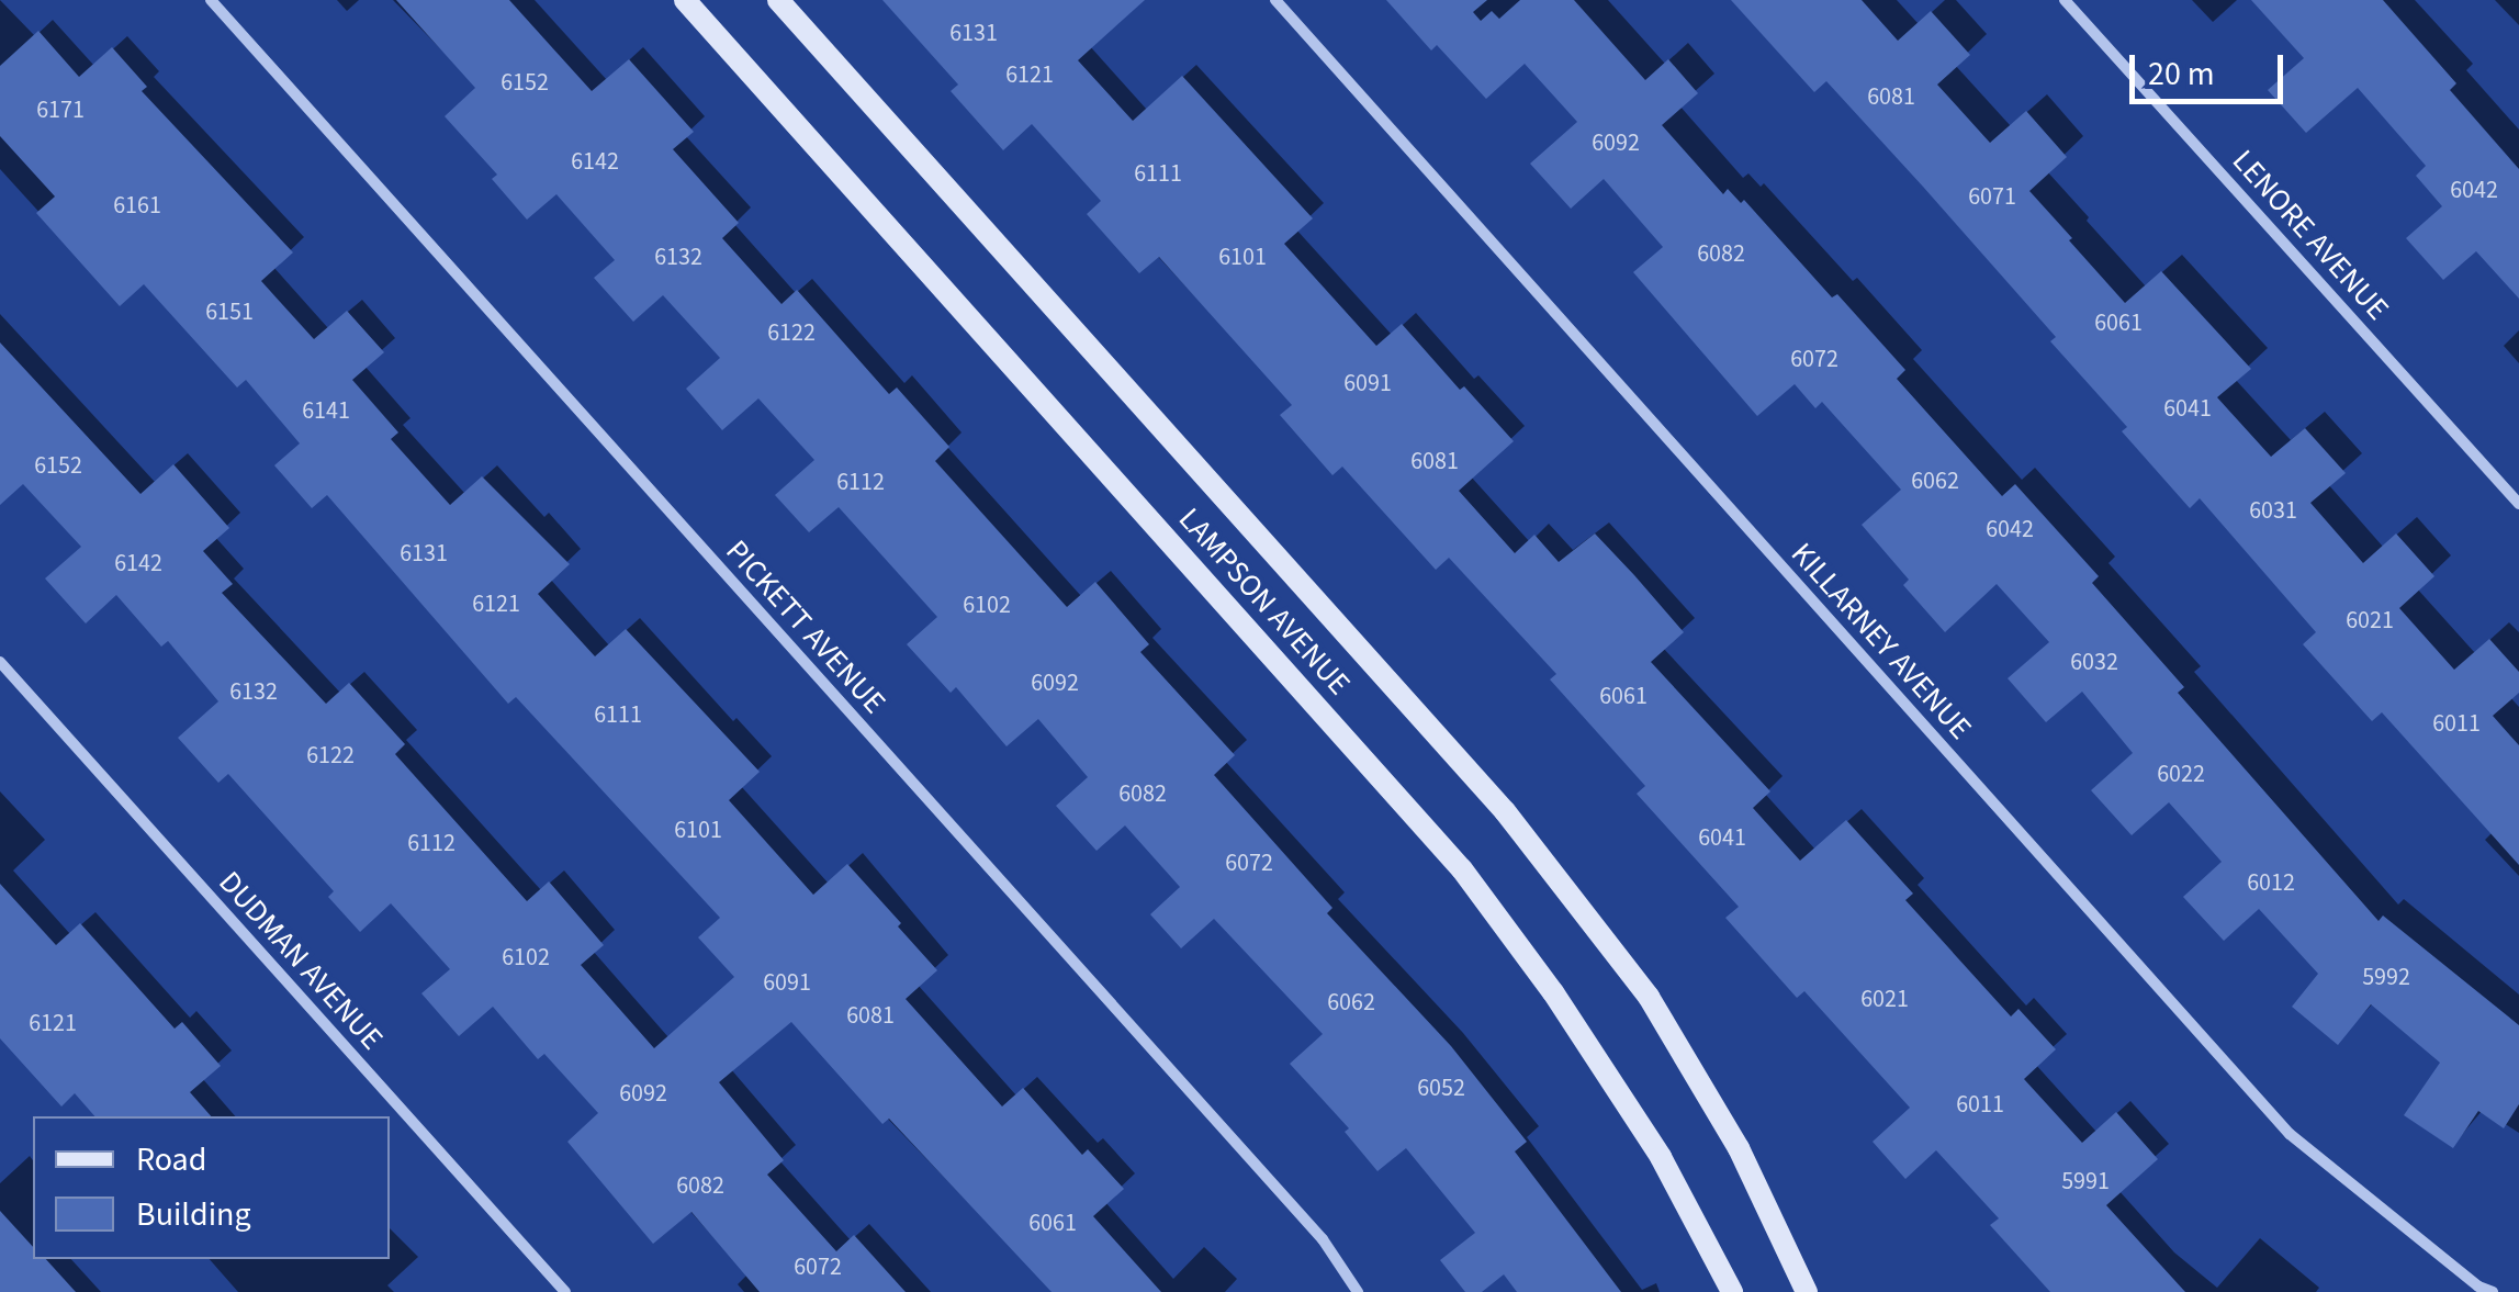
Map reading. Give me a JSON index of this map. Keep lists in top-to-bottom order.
{
  "streets": {
    "main road": ["LAMPSON AVENUE"],
    "street": [
      "LENORE AVENUE",
      "PICKETT AVENUE",
      "KILLARNEY AVENUE",
      "DUDMAN AVENUE"
    ]
  },
  "house_numbers": [
    "6131",
    "6121",
    "6152",
    "6081",
    "6171",
    "6092",
    "6142",
    "6111",
    "6042",
    "6071",
    "6161",
    "6082",
    "6132",
    "6101",
    "6151",
    "6061",
    "6122",
    "6072",
    "6091",
    "6041",
    "6141",
    "6081",
    "6152",
    "6062",
    "6112",
    "6031",
    "6042",
    "6131",
    "6142",
    "6121",
    "6102",
    "6021",
    "6032",
    "6092",
    "6132",
    "6061",
    "6111",
    "6011",
    "6122",
    "6022",
    "6082",
    "6101",
    "6041",
    "6112",
    "6072",
    "6012",
    "6102",
    "5992",
    "6091",
    "6021",
    "6062",
    "6081",
    "6121",
    "6052",
    "6092",
    "6011",
    "5991",
    "6082",
    "6061",
    "6072"
  ],
  "legend": ["Road", "Building"],
  "scale_bar": "20 m"
}
